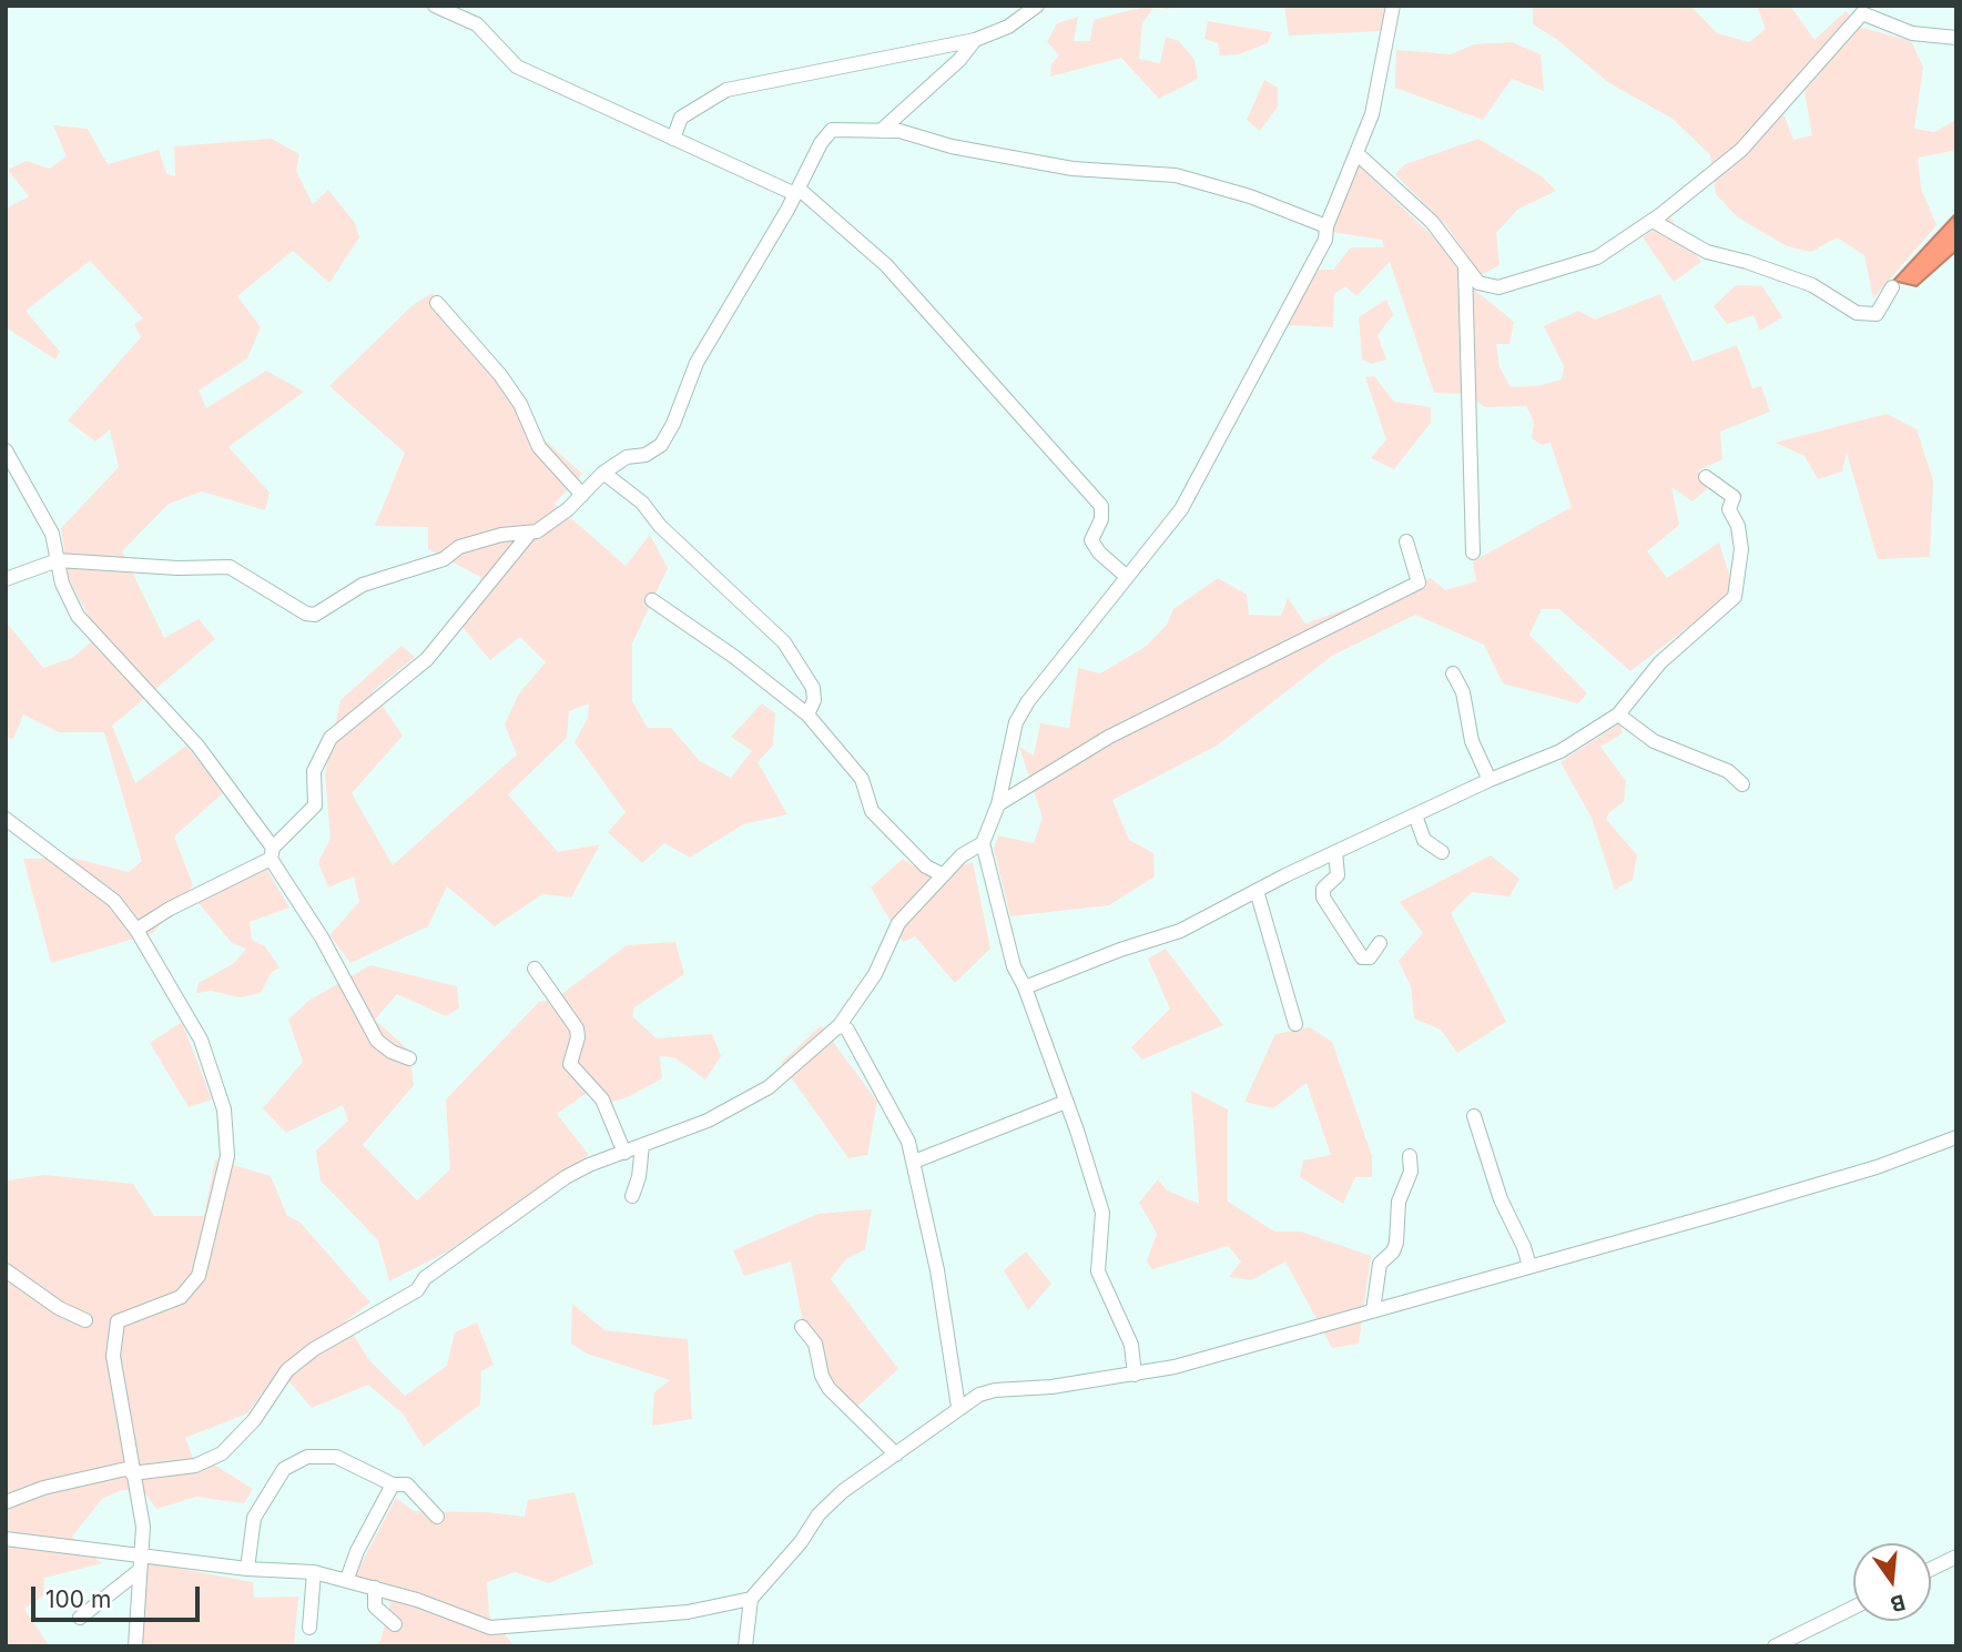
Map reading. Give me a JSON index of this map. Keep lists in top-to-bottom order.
{
  "scale_bar": "100 m",
  "north": "bottom"
}
